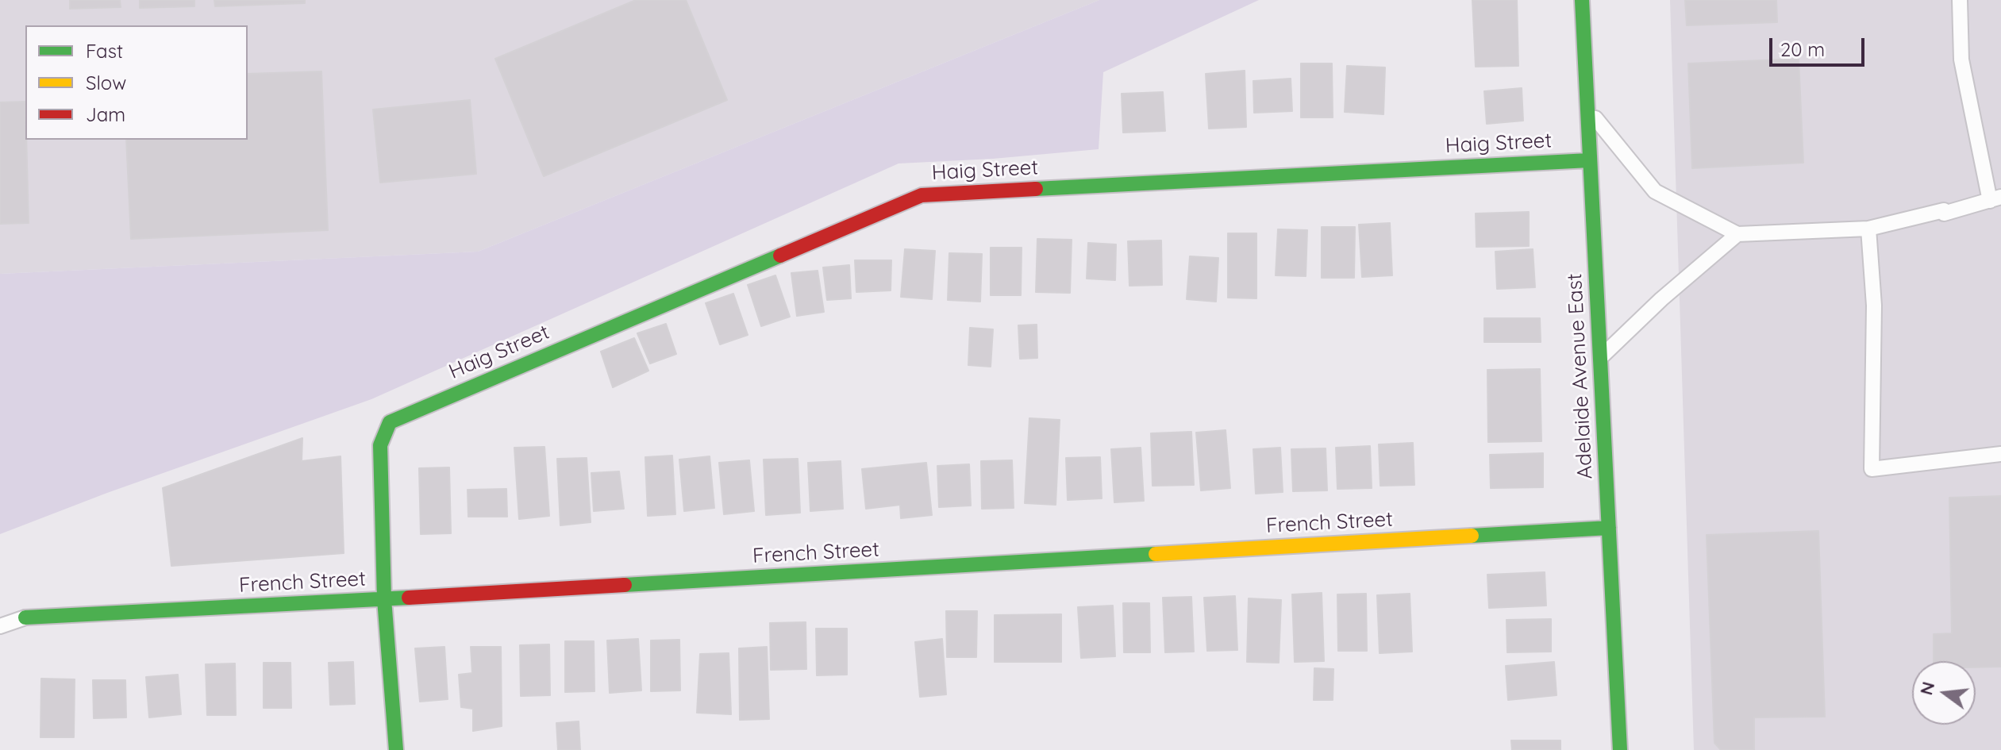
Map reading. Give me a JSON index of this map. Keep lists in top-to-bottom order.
{
  "streets": {
    "street": ["Haig Street", "Adelaide Avenue East", "French Street"]
  },
  "crossings": [
    ["Haig Street", "Adelaide Avenue East"],
    ["Haig Street", "French Street"],
    ["Adelaide Avenue East", "French Street"]
  ],
  "legend": ["Fast", "Slow", "Jam"],
  "scale_bar": "20 m",
  "north": "left"
}
